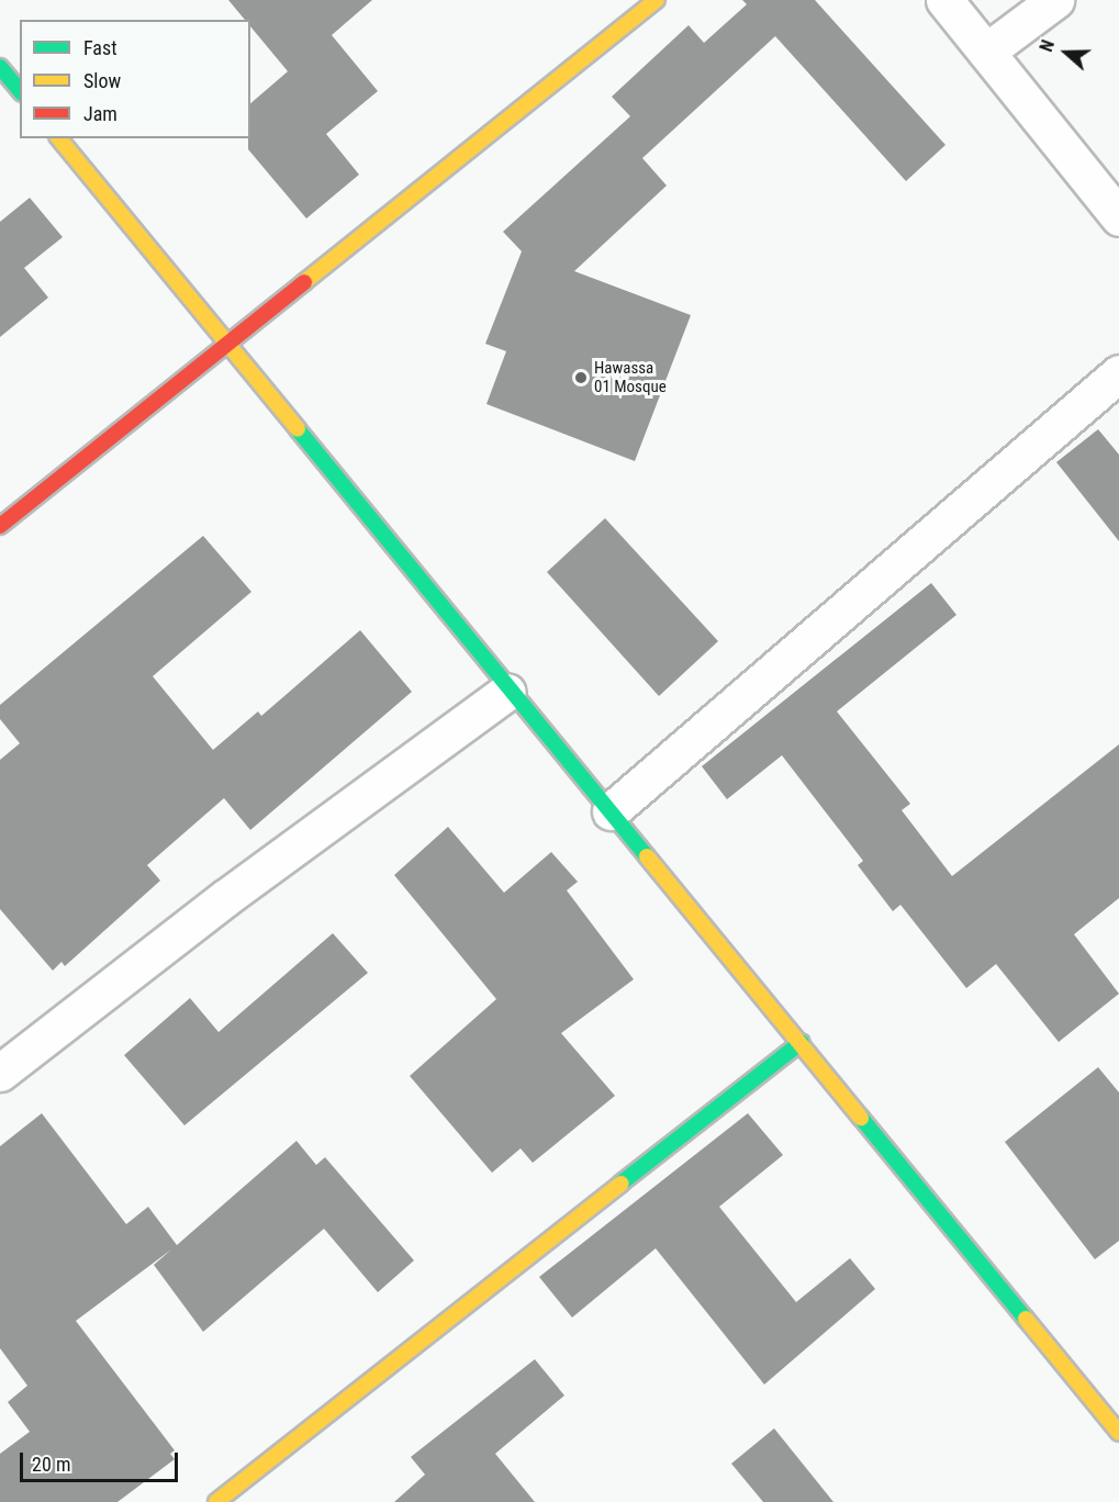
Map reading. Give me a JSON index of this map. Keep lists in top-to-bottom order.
{
  "places": ["Hawassa 01 Mosque"],
  "legend": ["Fast", "Slow", "Jam"],
  "scale_bar": "20 m",
  "north": "left"
}
